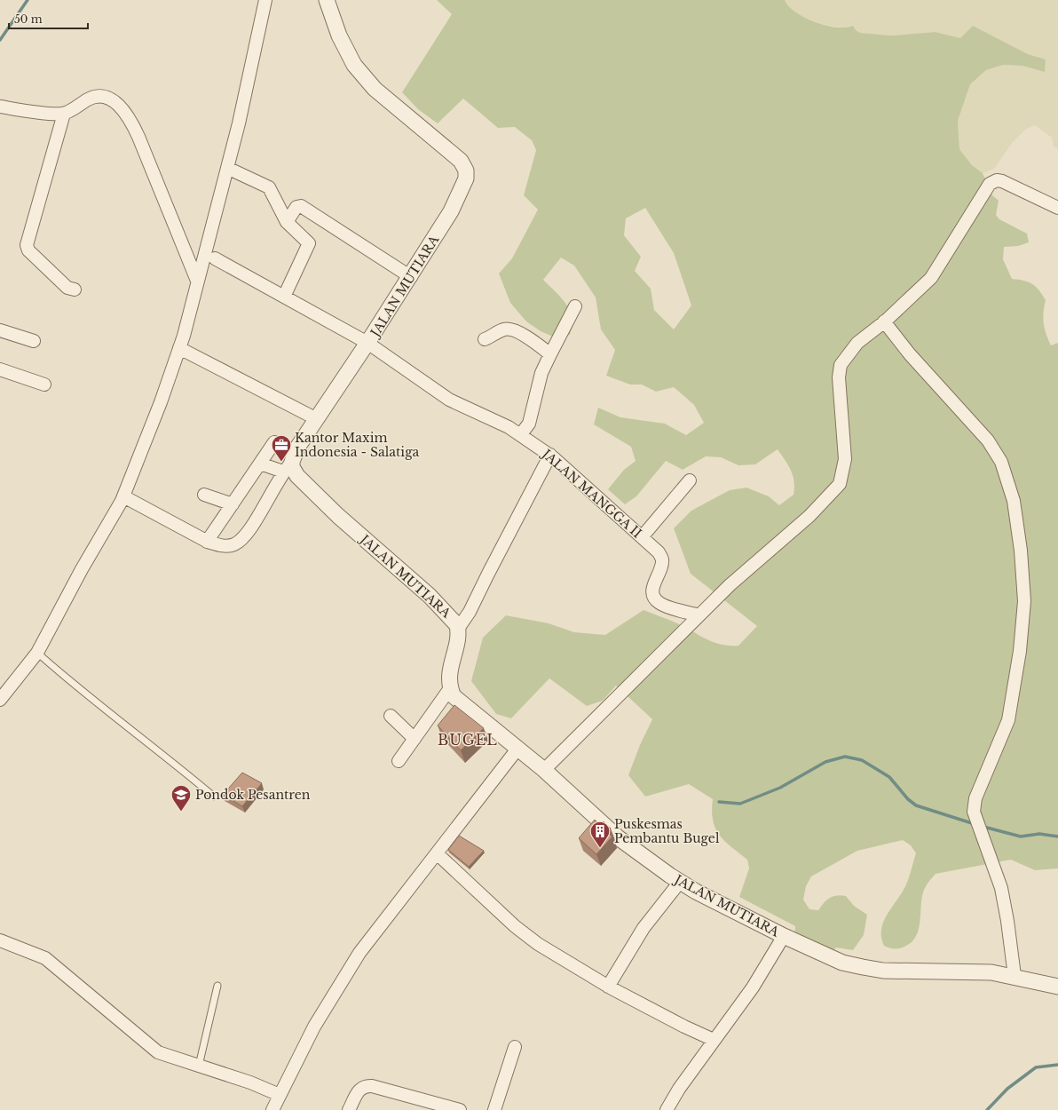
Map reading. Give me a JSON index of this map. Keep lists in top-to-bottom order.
{
  "streets": {
    "street": ["JALAN MUTIARA", "JALAN MANGGA II"]
  },
  "crossings": [
    ["JALAN MUTIARA", "JALAN MANGGA II"]
  ],
  "districts": ["BUGEL"],
  "places": {
    "office": ["Kantor Maxim Indonesia - Salatiga"],
    "school or university": ["Pondok Pesantren"],
    "building": ["Puskesmas Pembantu Bugel"]
  },
  "scale_bar": "50 m"
}
